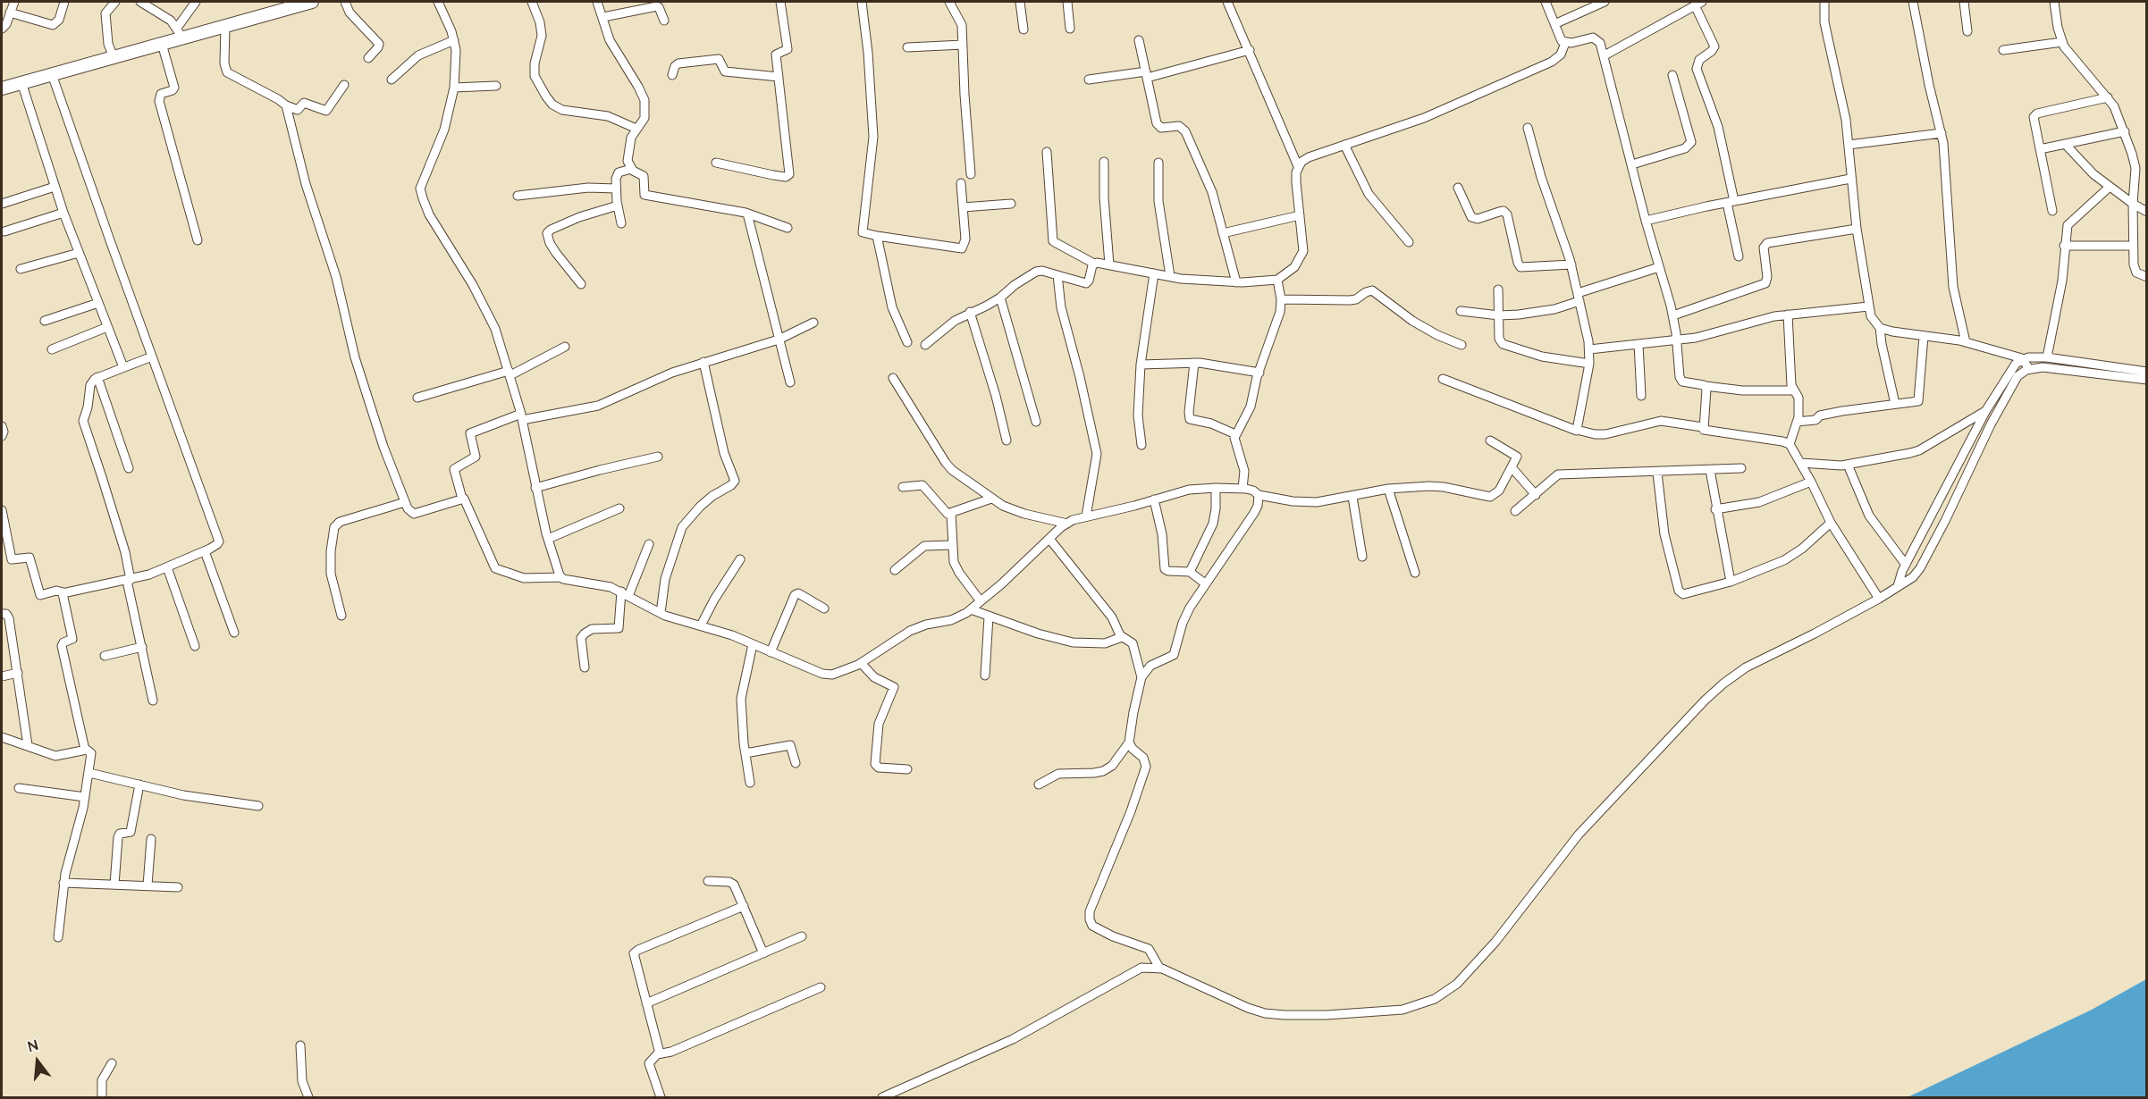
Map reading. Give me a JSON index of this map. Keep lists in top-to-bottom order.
{
  "north": "top"
}
